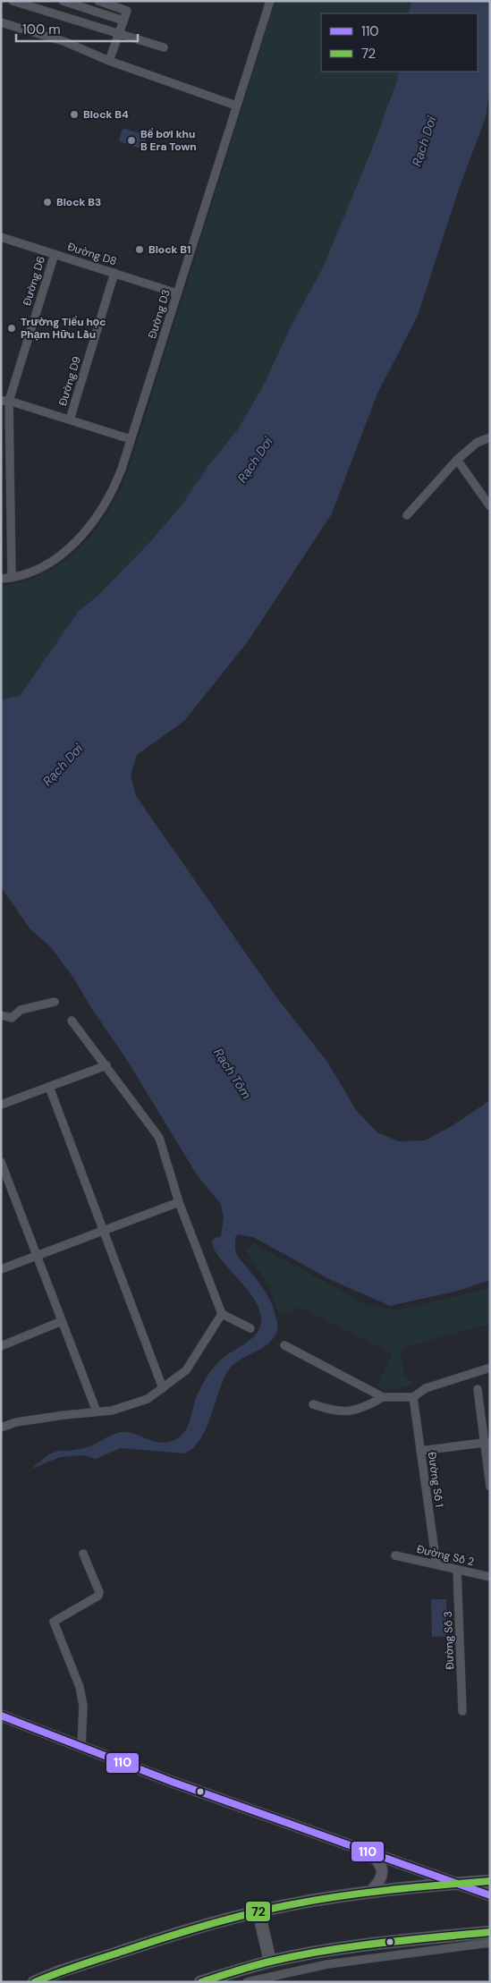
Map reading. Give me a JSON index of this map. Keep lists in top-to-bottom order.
{
  "streets": {
    "street": [
      "Đường D8",
      "Đường D6",
      "Đường D3",
      "Đường D9",
      "Đường Số 1",
      "Đường Số 2",
      "Đường Số 3"
    ]
  },
  "crossings": [
    ["Đường D8", "Đường D6"],
    ["Đường D8", "Đường D3"],
    ["Đường D8", "Đường D9"],
    ["Đường D6", "Đường D3"],
    ["Đường Số 1", "Đường Số 2"],
    ["Đường Số 2", "Đường Số 3"]
  ],
  "water": ["Rạch Dơi", "Rạch Tôm"],
  "places": [
    "Block B4",
    "Bể bơi khu B Era Town",
    "Block B3",
    "Block B1",
    "Trường Tiểu học Phạm Hữu Lầu"
  ],
  "lines": ["transit line 110", "transit line 72"],
  "legend": ["110", "72"],
  "scale_bar": "100 m"
}
